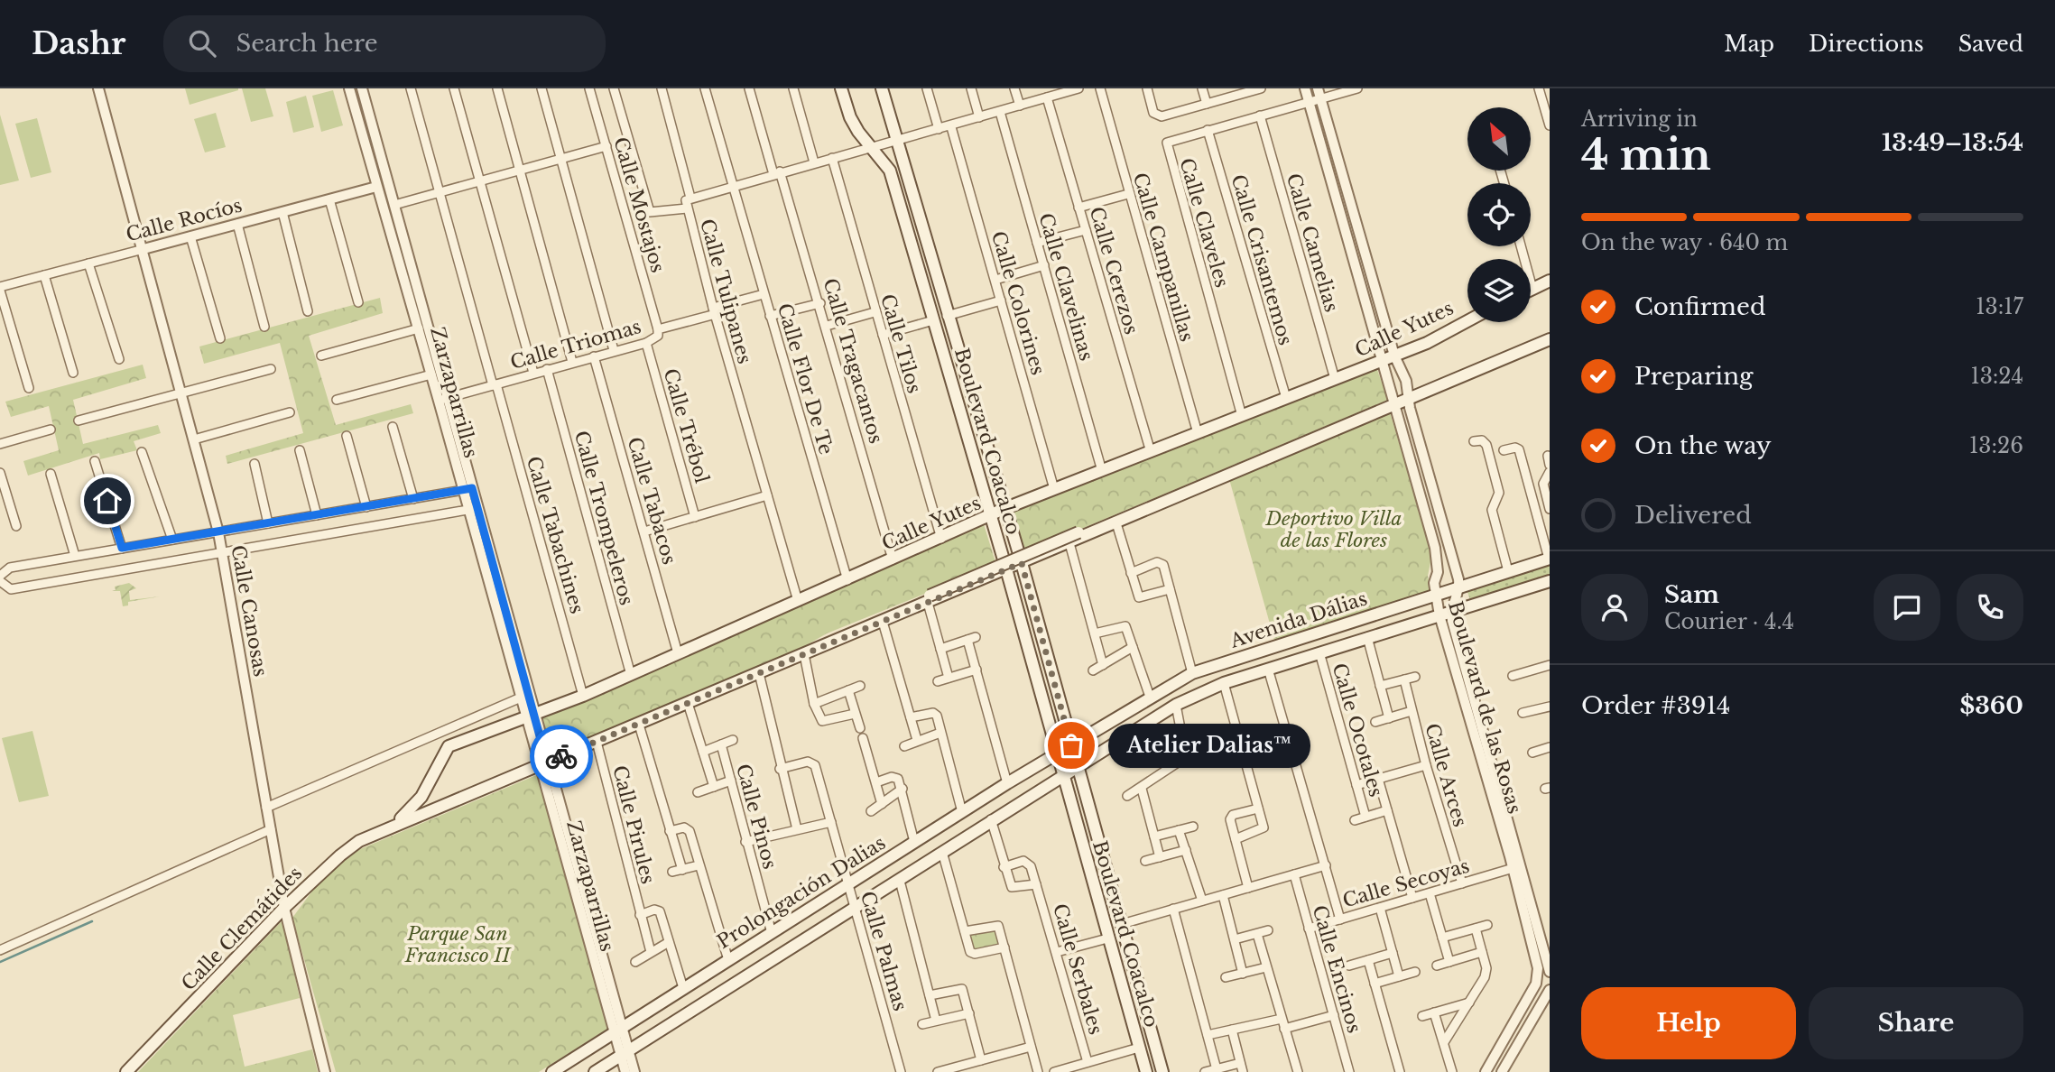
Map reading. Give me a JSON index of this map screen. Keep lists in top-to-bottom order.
{
  "streets": {
    "main road": [
      "Calle Yutes",
      "Boulevard Coacalco",
      "Avenida Dálias",
      "Prolongación Dalias",
      "Calle Clemátides"
    ],
    "street": [
      "Calle Mostajos",
      "Calle Rocíos",
      "Calle Claveles",
      "Calle Camelias",
      "Calle Campanillas",
      "Calle Crisantemos",
      "Calle Cerezos",
      "Calle Clavelinas",
      "Calle Tulipanes",
      "Calle Colorines",
      "Calle Tilos",
      "Calle Triomas",
      "Calle Tragacantos",
      "Calle Flor De Te",
      "Zarzaparrillas",
      "Calle Trébol",
      "Calle Tabacos",
      "Calle Trompeleros",
      "Calle Tabachines",
      "Calle Canosas",
      "Boulevard de las Rosas",
      "Calle Ocotales",
      "Calle Arces",
      "Calle Pinos",
      "Calle Pirules",
      "Calle Secoyas",
      "Calle Palmas",
      "Calle Serbales",
      "Calle Encinos"
    ]
  },
  "crossings": [
    ["Calle Mostajos", "Calle Triomas"],
    ["Calle Rocíos", "Zarzaparrillas"],
    ["Calle Rocíos", "Calle Canosas"],
    ["Calle Claveles", "Calle Camelias"],
    ["Calle Claveles", "Calle Crisantemos"],
    ["Calle Claveles", "Calle Yutes"],
    ["Calle Claveles", "Boulevard de las Rosas"],
    ["Calle Camelias", "Calle Yutes"],
    ["Calle Campanillas", "Calle Yutes"],
    ["Calle Crisantemos", "Calle Yutes"],
    ["Calle Cerezos", "Calle Tulipanes"],
    ["Calle Cerezos", "Calle Yutes"],
    ["Calle Clavelinas", "Calle Tulipanes"],
    ["Calle Clavelinas", "Calle Yutes"],
    ["Calle Tulipanes", "Calle Colorines"],
    ["Calle Tulipanes", "Calle Yutes"],
    ["Calle Tulipanes", "Calle Tilos"],
    ["Calle Tulipanes", "Calle Triomas"],
    ["Calle Tulipanes", "Calle Tragacantos"],
    ["Calle Tulipanes", "Calle Flor De Te"],
    ["Calle Tulipanes", "Boulevard Coacalco"],
    ["Calle Colorines", "Calle Yutes"],
    ["Calle Yutes", "Calle Tilos"],
    ["Calle Yutes", "Calle Tragacantos"],
    ["Calle Yutes", "Calle Flor De Te"],
    ["Calle Yutes", "Zarzaparrillas"],
    ["Calle Yutes", "Boulevard Coacalco"],
    ["Calle Yutes", "Calle Tabacos"],
    ["Calle Yutes", "Calle Trompeleros"],
    ["Calle Yutes", "Calle Tabachines"],
    ["Calle Yutes", "Boulevard de las Rosas"],
    ["Calle Yutes", "Calle Clemátides"],
    ["Calle Triomas", "Calle Flor De Te"],
    ["Calle Triomas", "Zarzaparrillas"],
    ["Calle Triomas", "Calle Trébol"],
    ["Calle Triomas", "Calle Tabacos"],
    ["Calle Triomas", "Calle Trompeleros"],
    ["Calle Triomas", "Calle Tabachines"],
    ["Zarzaparrillas", "Prolongación Dalias"],
    ["Zarzaparrillas", "Calle Clemátides"],
    ["Boulevard Coacalco", "Avenida Dálias"],
    ["Boulevard Coacalco", "Prolongación Dalias"],
    ["Calle Canosas", "Calle Clemátides"],
    ["Avenida Dálias", "Boulevard de las Rosas"],
    ["Avenida Dálias", "Calle Ocotales"],
    ["Avenida Dálias", "Prolongación Dalias"],
    ["Boulevard de las Rosas", "Calle Secoyas"],
    ["Calle Ocotales", "Calle Secoyas"],
    ["Calle Arces", "Calle Secoyas"],
    ["Calle Pinos", "Prolongación Dalias"],
    ["Calle Pinos", "Calle Palmas"],
    ["Calle Pirules", "Prolongación Dalias"],
    ["Calle Secoyas", "Calle Encinos"],
    ["Prolongación Dalias", "Calle Palmas"]
  ],
  "parks": ["Deportivo Villa de las Flores", "Parque San Francisco II"],
  "places": ["Atelier Dalias™"],
  "north": "top left",
  "page": {
    "header": "Dashr",
    "search": "Search here",
    "nav": ["Map", "Directions", "Saved"],
    "heading": ["4 min", "Arriving in", "13:49–13:54"],
    "panel": [
      "Sam",
      "Courier · 4.4",
      "Order #3914",
      "$360"
    ],
    "bar": "On the way · 640 m",
    "list": [
      ["Confirmed", "13:17"],
      ["Preparing", "13:24"],
      ["On the way", "13:26"],
      "Delivered"
    ],
    "bubble": "Atelier Dalias™",
    "buttons": ["Help", "Share"]
  }
}
